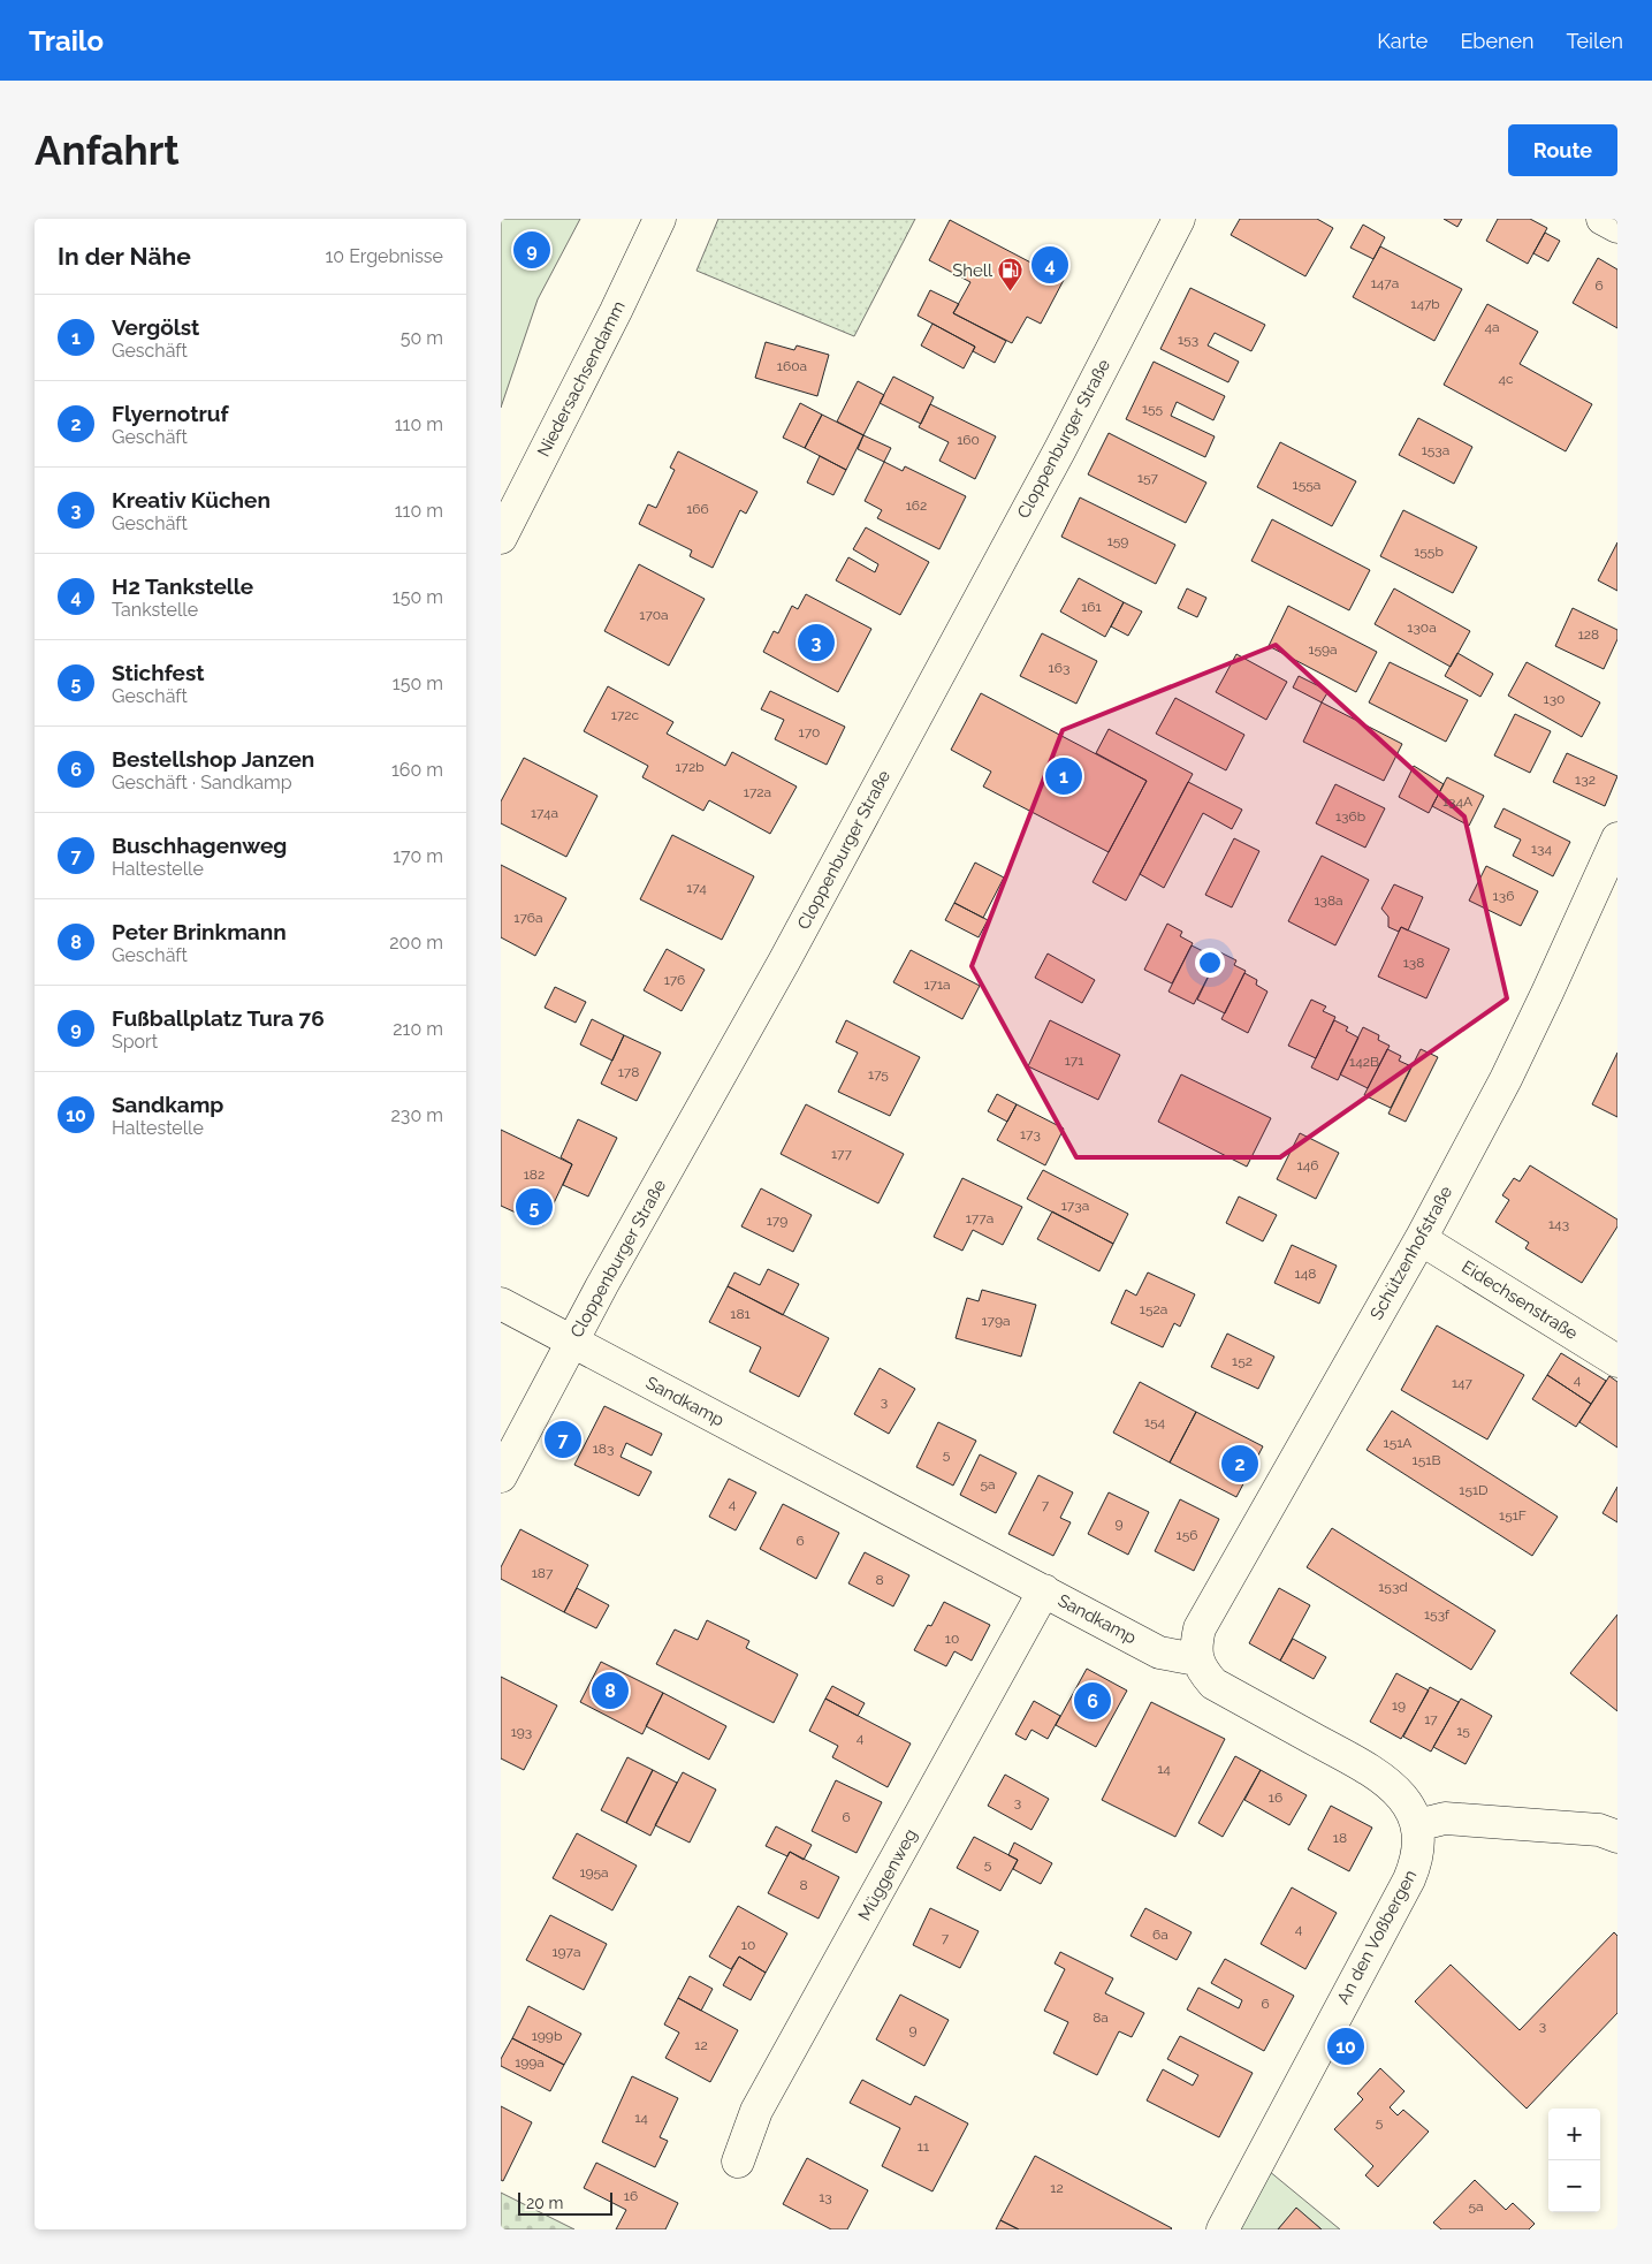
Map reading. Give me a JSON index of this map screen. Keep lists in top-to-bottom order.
{
  "streets": {
    "street": [
      "Niedersachsendamm",
      "Cloppenburger Straße",
      "Schützenhofstraße",
      "Eidechsenstraße",
      "Sandkamp",
      "Müggenweg",
      "An den Voßbergen"
    ]
  },
  "crossings": [
    ["Cloppenburger Straße", "Sandkamp"],
    ["Schützenhofstraße", "Eidechsenstraße"],
    ["Schützenhofstraße", "Sandkamp"],
    ["Sandkamp", "Müggenweg"]
  ],
  "places": {
    "fuel station": ["Shell"]
  },
  "house_numbers": [
    "147a",
    "6",
    "147b",
    "4a",
    "153",
    "160a",
    "4c",
    "155",
    "160",
    "153a",
    "157",
    "155a",
    "162",
    "166",
    "159",
    "155b",
    "161",
    "170a",
    "130a",
    "128",
    "159a",
    "163",
    "130",
    "172c",
    "170",
    "172b",
    "132",
    "172a",
    "134A",
    "174a",
    "136b",
    "134",
    "174",
    "136",
    "138a",
    "176a",
    "138",
    "176",
    "171a",
    "171",
    "142B",
    "178",
    "175",
    "173",
    "177",
    "146",
    "182",
    "173a",
    "177a",
    "179",
    "143",
    "148",
    "152a",
    "181",
    "179a",
    "152",
    "4",
    "147",
    "3",
    "154",
    "151A",
    "183",
    "5",
    "151B",
    "5a",
    "151D",
    "4",
    "7",
    "151F",
    "9",
    "156",
    "6",
    "187",
    "8",
    "153d",
    "153f",
    "10",
    "19",
    "17",
    "15",
    "193",
    "4",
    "14",
    "16",
    "3",
    "6",
    "18",
    "5",
    "195a",
    "8",
    "4",
    "6a",
    "7",
    "10",
    "197a",
    "6",
    "8a",
    "3",
    "9",
    "199b",
    "12",
    "199a",
    "14",
    "5",
    "11",
    "12",
    "16",
    "13",
    "5a"
  ],
  "scale_bar": "20 m",
  "page": {
    "header": "Trailo",
    "nav": ["Karte", "Ebenen", "Teilen"],
    "buttons": "Route",
    "title": "Anfahrt",
    "heading": ["In der Nähe", "10 Ergebnisse"],
    "pins": [
      "9",
      "4",
      "3",
      "1",
      "5",
      "7",
      "2",
      "8",
      "6",
      "10"
    ],
    "list": [
      {
        "mark": "1",
        "name": "Vergölst",
        "note": "Geschäft",
        "value": "50 m"
      },
      {
        "mark": "2",
        "name": "Flyernotruf",
        "note": "Geschäft",
        "value": "110 m"
      },
      {
        "mark": "3",
        "name": "Kreativ Küchen",
        "note": "Geschäft",
        "value": "110 m"
      },
      {
        "mark": "4",
        "name": "H2 Tankstelle",
        "note": "Tankstelle",
        "value": "150 m"
      },
      {
        "mark": "5",
        "name": "Stichfest",
        "note": "Geschäft",
        "value": "150 m"
      },
      {
        "mark": "6",
        "name": "Bestellshop Janzen",
        "note": "Geschäft · Sandkamp",
        "value": "160 m"
      },
      {
        "mark": "7",
        "name": "Buschhagenweg",
        "note": "Haltestelle",
        "value": "170 m"
      },
      {
        "mark": "8",
        "name": "Peter Brinkmann",
        "note": "Geschäft",
        "value": "200 m"
      },
      {
        "mark": "9",
        "name": "Fußballplatz Tura 76",
        "note": "Sport",
        "value": "210 m"
      },
      {
        "mark": "10",
        "name": "Sandkamp",
        "note": "Haltestelle",
        "value": "230 m"
      }
    ],
    "map_buttons": ["+", "−"],
    "scale": "20 m"
  }
}
